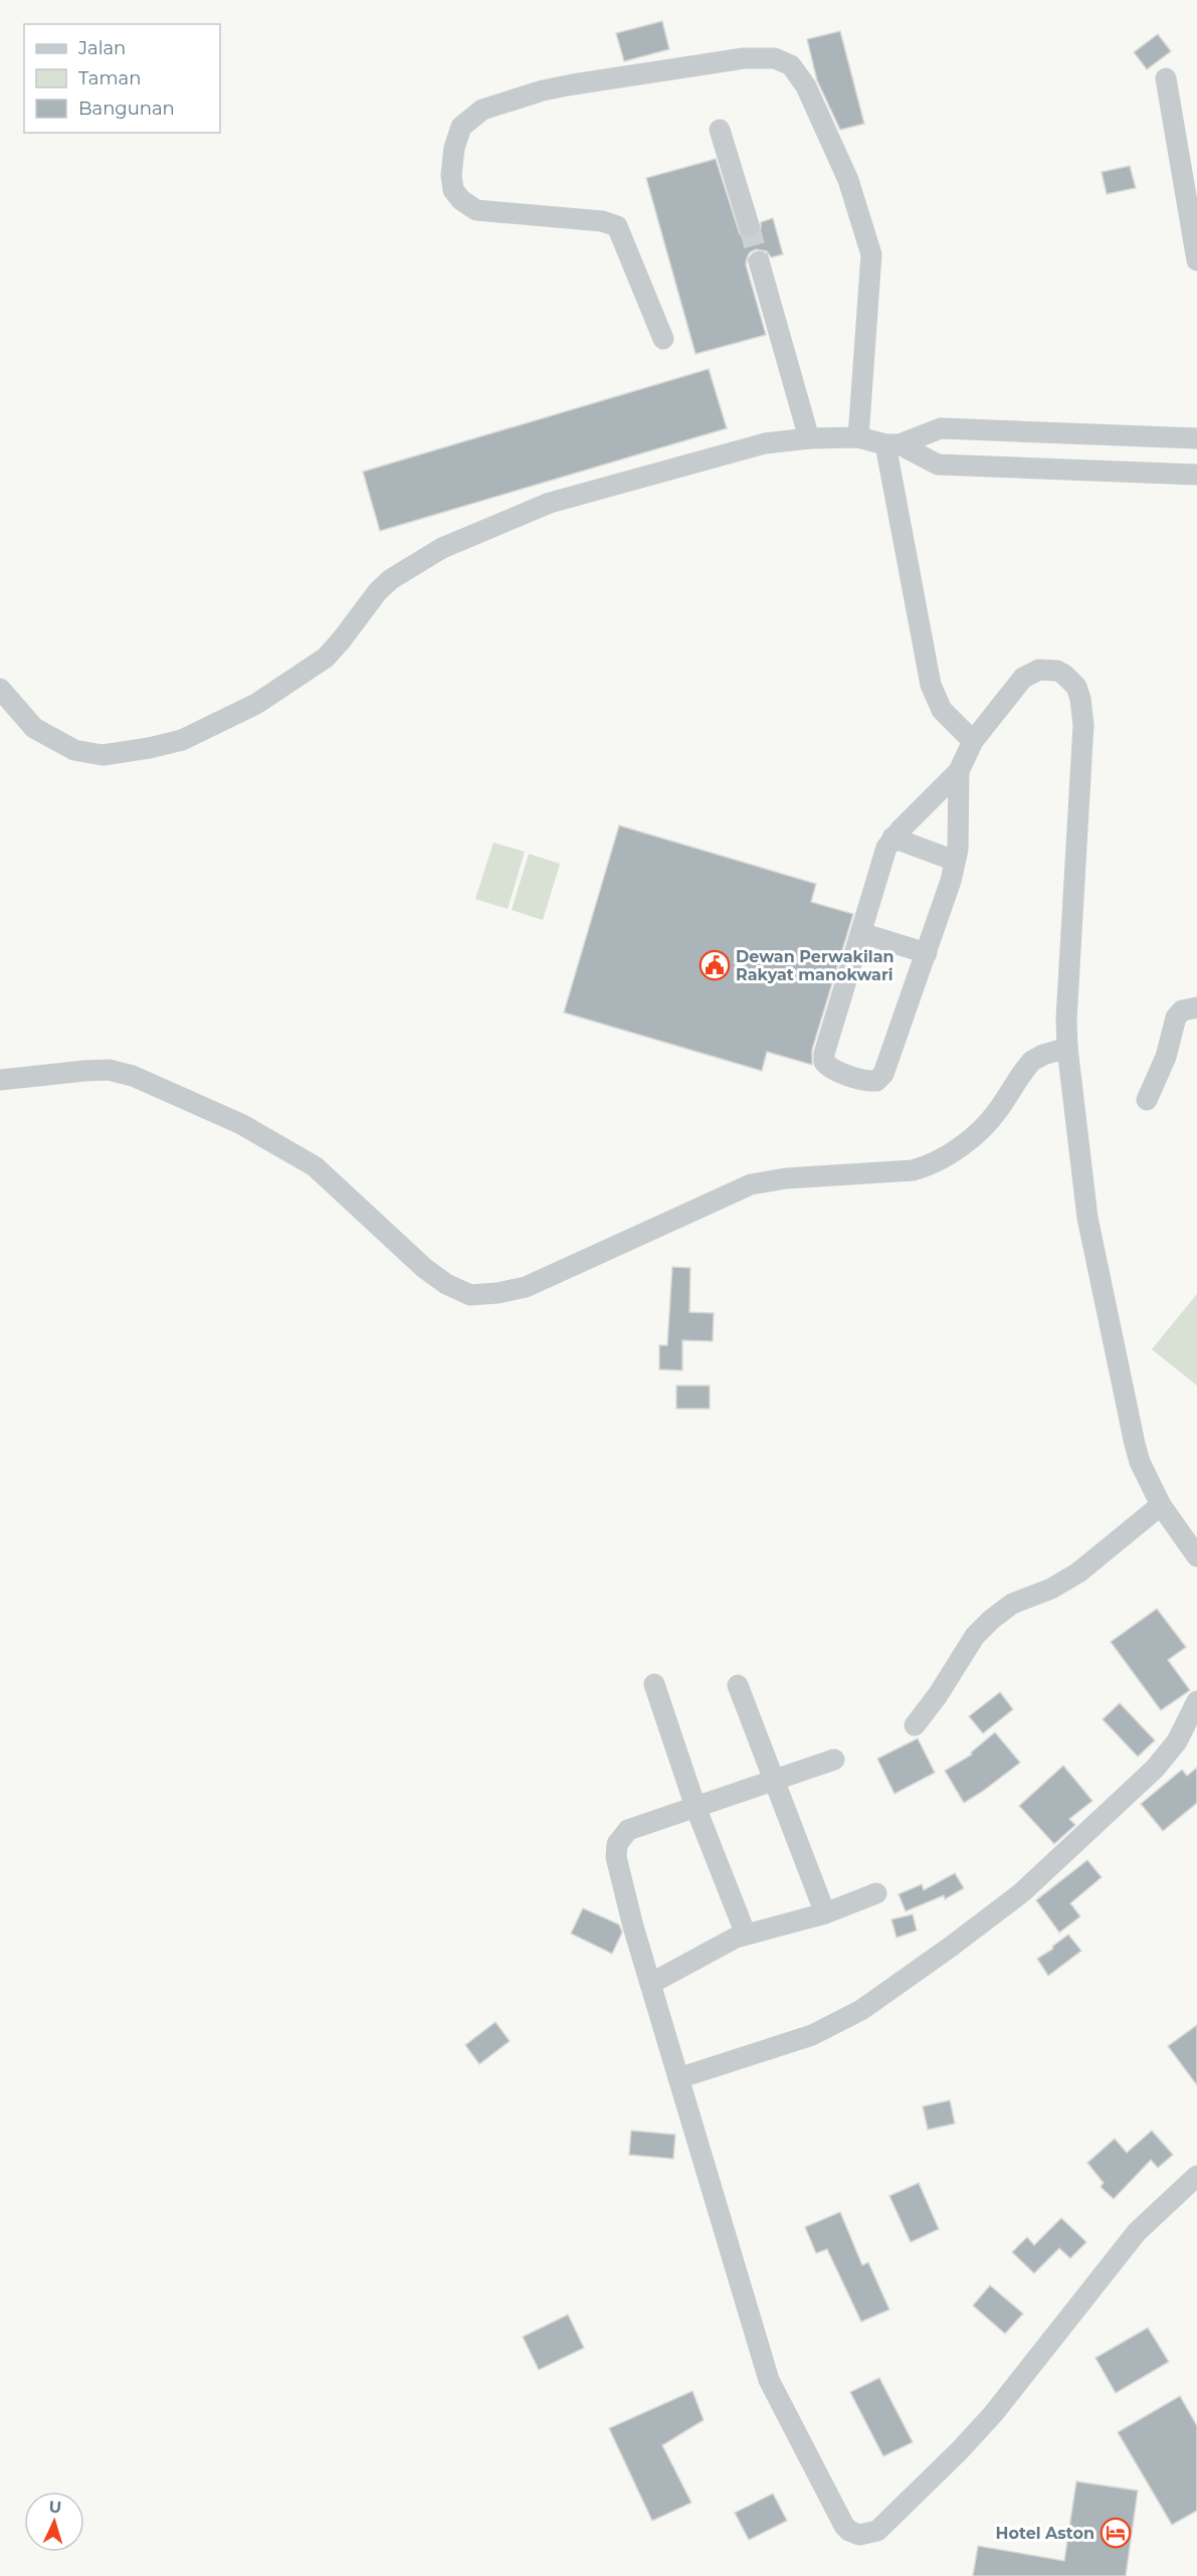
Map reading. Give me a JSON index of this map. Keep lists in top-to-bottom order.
{
  "places": {
    "public building": ["Dewan Perwakilan Rakyat manokwari"],
    "hotel": ["Hotel Aston"]
  },
  "legend": ["Jalan", "Taman", "Bangunan"],
  "north": "top"
}
